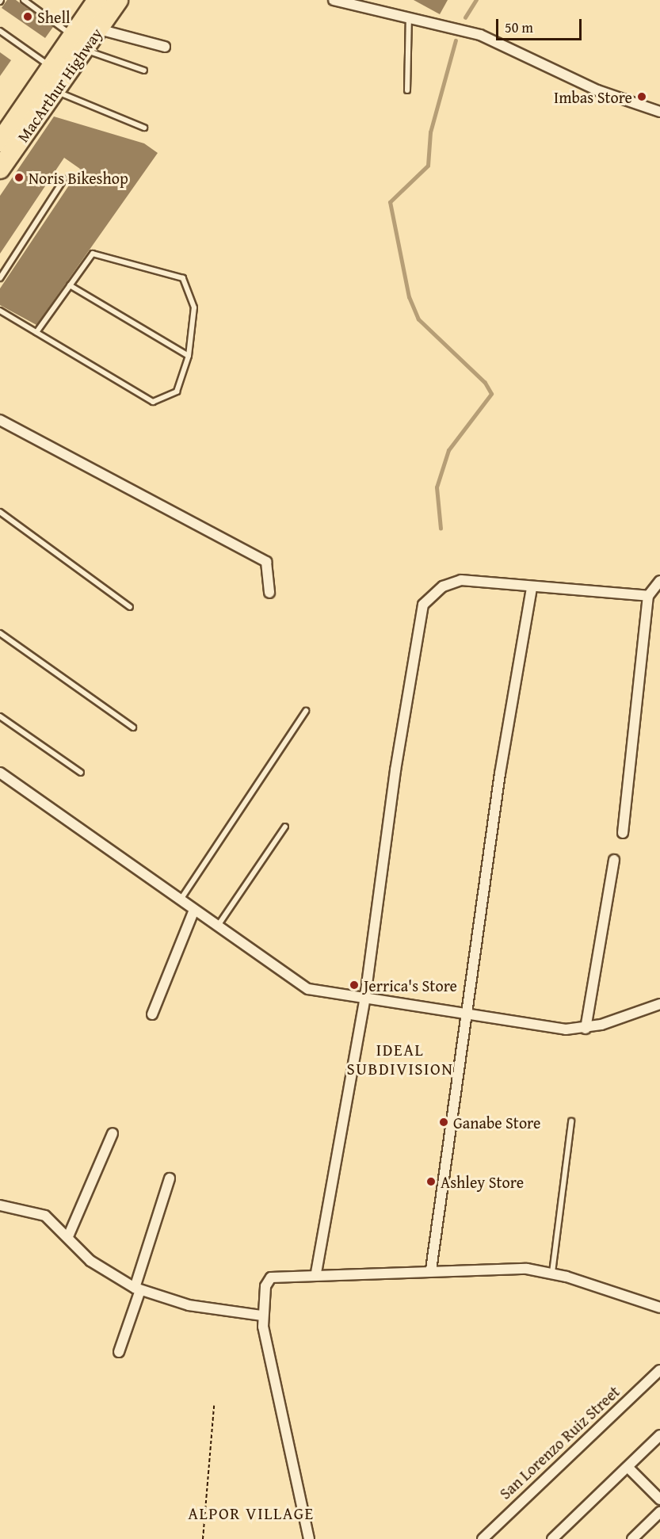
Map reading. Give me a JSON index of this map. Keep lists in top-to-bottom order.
{
  "streets": {
    "highway": ["MacArthur Highway"],
    "street": ["San Lorenzo Ruiz Street"]
  },
  "districts": ["IDEAL SUBDIVISION", "ALPOR VILLAGE"],
  "places": [
    "Shell",
    "Imbas Store",
    "Noris Bikeshop",
    "Jerrica's Store",
    "Ganabe Store",
    "Ashley Store"
  ],
  "scale_bar": "50 m"
}
